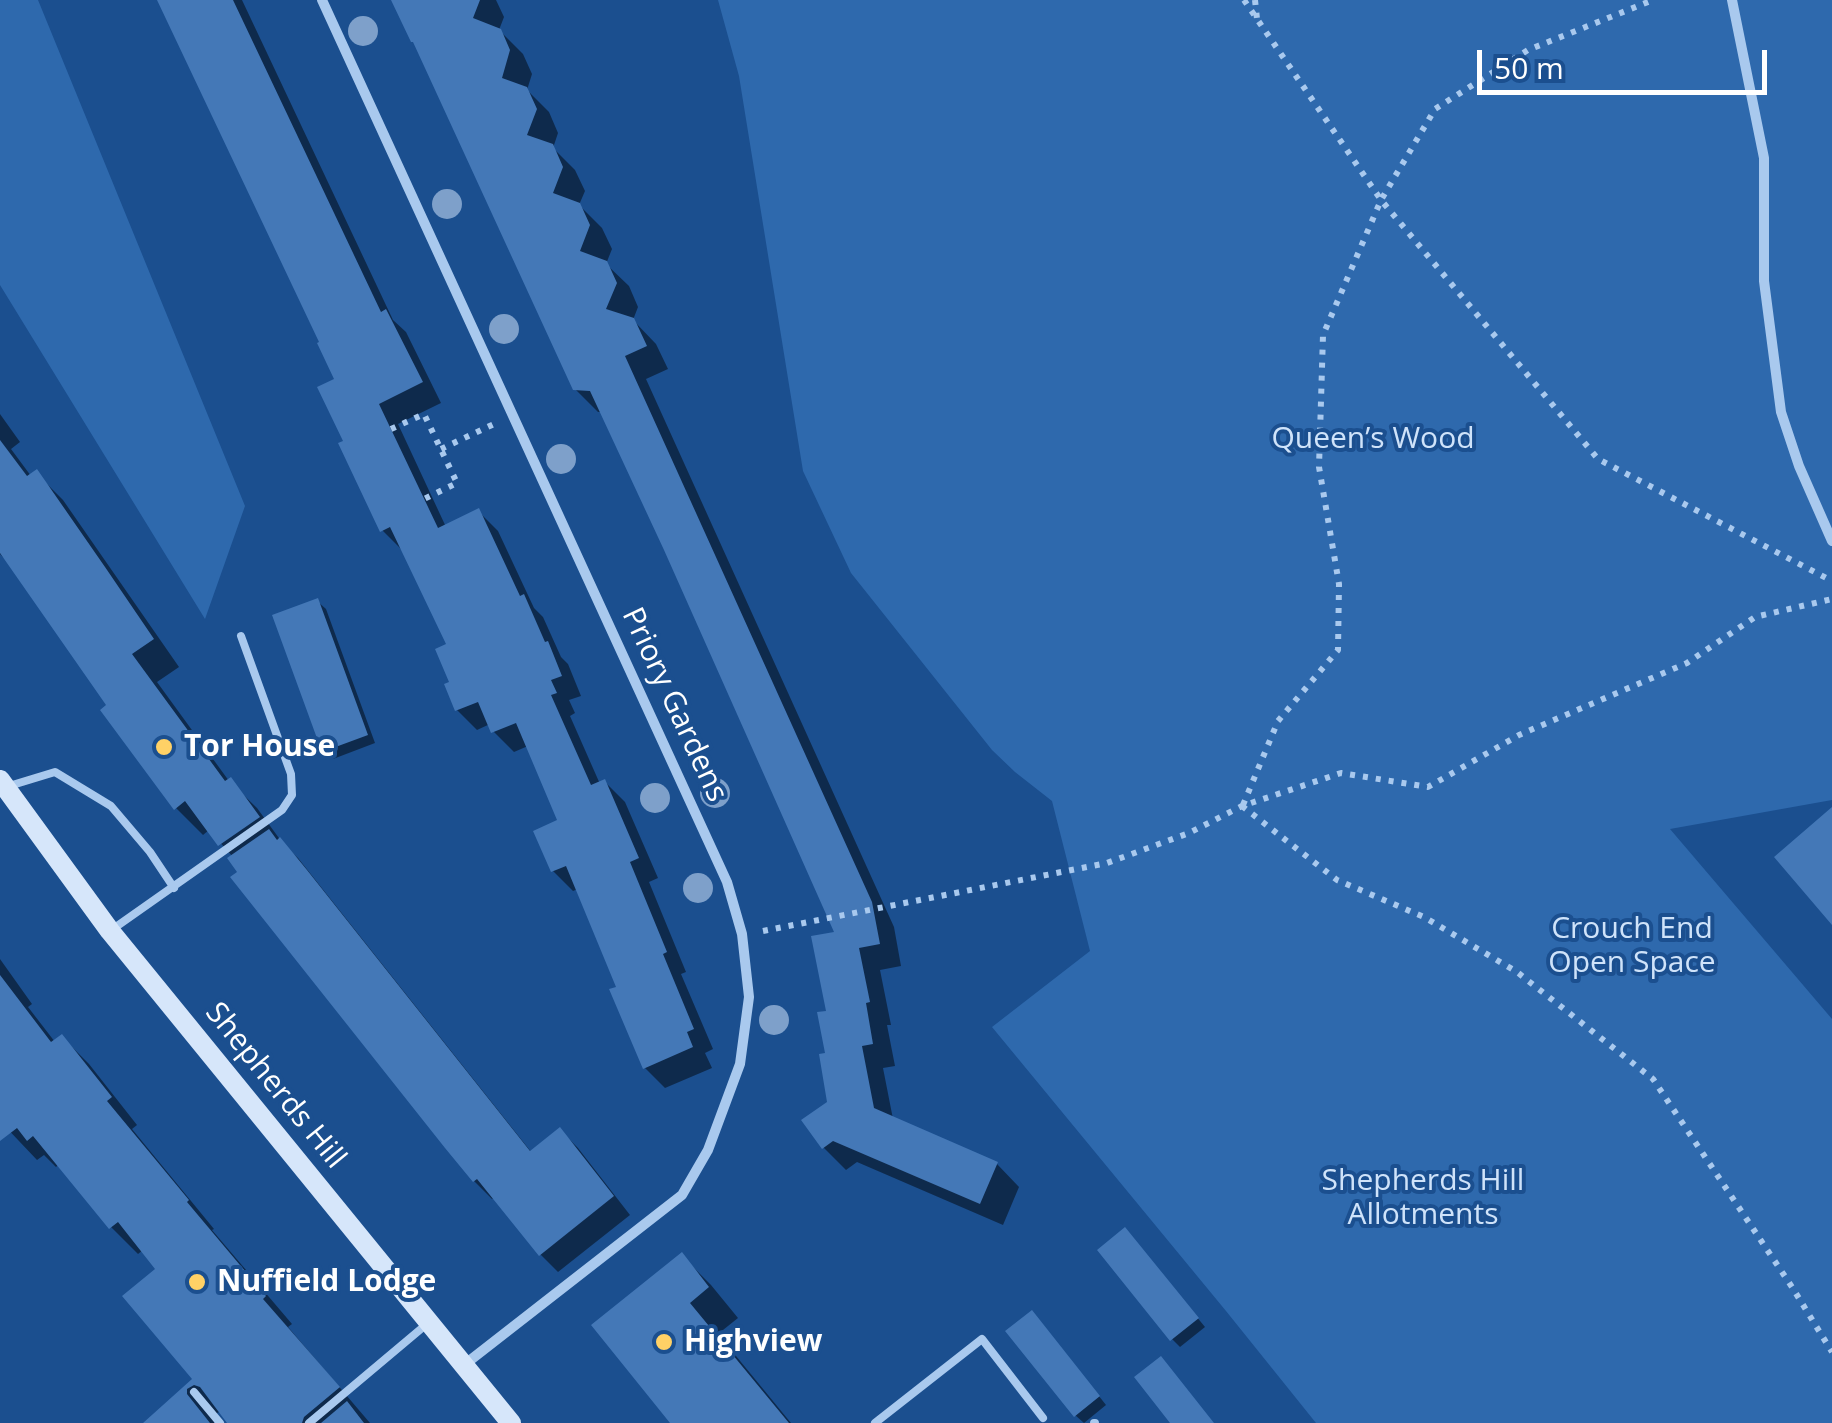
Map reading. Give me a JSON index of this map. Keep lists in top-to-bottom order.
{
  "streets": {
    "street": ["Priory Gardens", "Shepherds Hill"]
  },
  "crossings": [
    ["Priory Gardens", "Shepherds Hill"]
  ],
  "parks": ["Queen’s Wood", "Crouch End Open Space", "Shepherds Hill Allotments"],
  "places": ["Tor House", "Nuffield Lodge", "Highview"],
  "scale_bar": "50 m"
}
